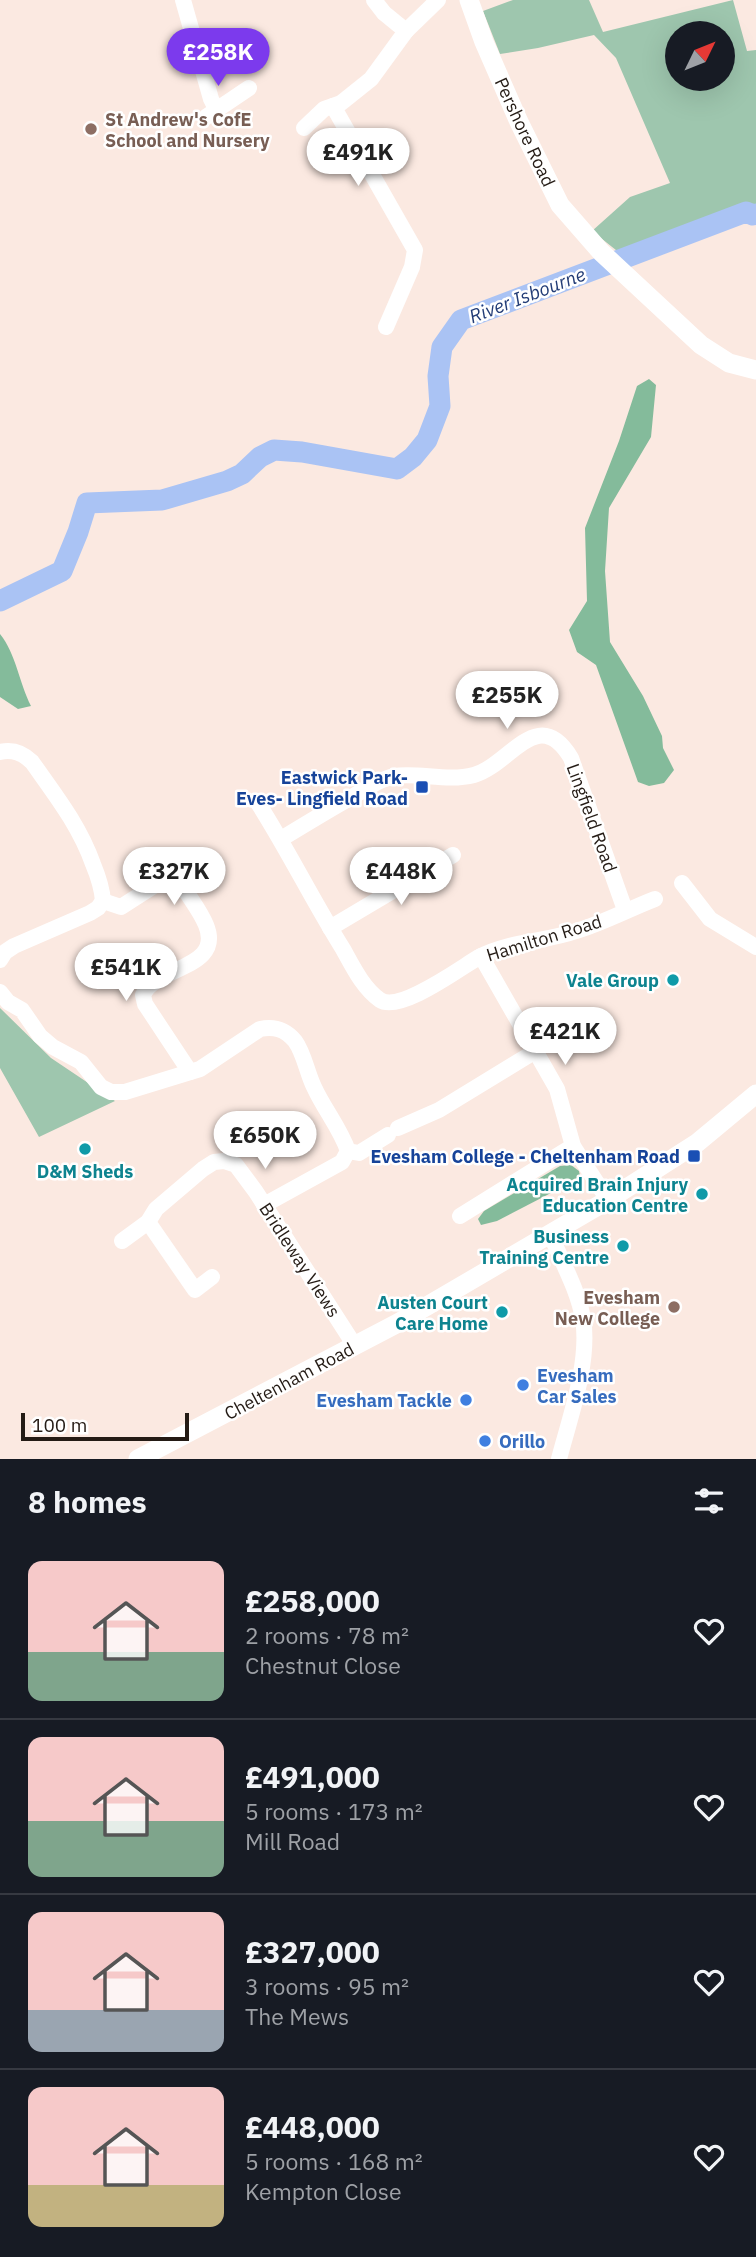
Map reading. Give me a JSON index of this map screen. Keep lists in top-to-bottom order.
{
  "streets": {
    "main road": ["Pershore Road", "Cheltenham Road"],
    "street": ["Lingfield Road", "Hamilton Road", "Bridleway Views"]
  },
  "crossings": [
    ["Lingfield Road", "Hamilton Road"],
    ["Bridleway Views", "Cheltenham Road"]
  ],
  "water": ["River Isbourne"],
  "places": {
    "other": [
      "St Andrew's CofE School and Nursery",
      "Vale Group",
      "D&M Sheds",
      "Acquired Brain Injury Education Centre",
      "Business Training Centre",
      "Evesham New College",
      "Austen Court Care Home",
      "Evesham Car Sales",
      "Evesham Tackle",
      "Orillo"
    ],
    "transit": ["Eastwick Park- Eves- Lingfield Road", "Evesham College - Cheltenham Road"]
  },
  "scale_bar": "100 m",
  "north": "top right",
  "page": {
    "price": [
      "£258K",
      "£491K",
      "£255K",
      "£327K",
      "£448K",
      "£541K",
      "£421K",
      "£650K"
    ],
    "scale": "100 m",
    "heading": "8 homes",
    "list": [
      {
        "name": "£258,000",
        "note": "2 rooms · 78 m² · Chestnut Close"
      },
      {
        "name": "£491,000",
        "note": "5 rooms · 173 m² · Mill Road"
      },
      {
        "name": "£327,000",
        "note": "3 rooms · 95 m² · The Mews"
      },
      {
        "name": "£448,000",
        "note": "5 rooms · 168 m² · Kempton Close"
      }
    ]
  }
}
